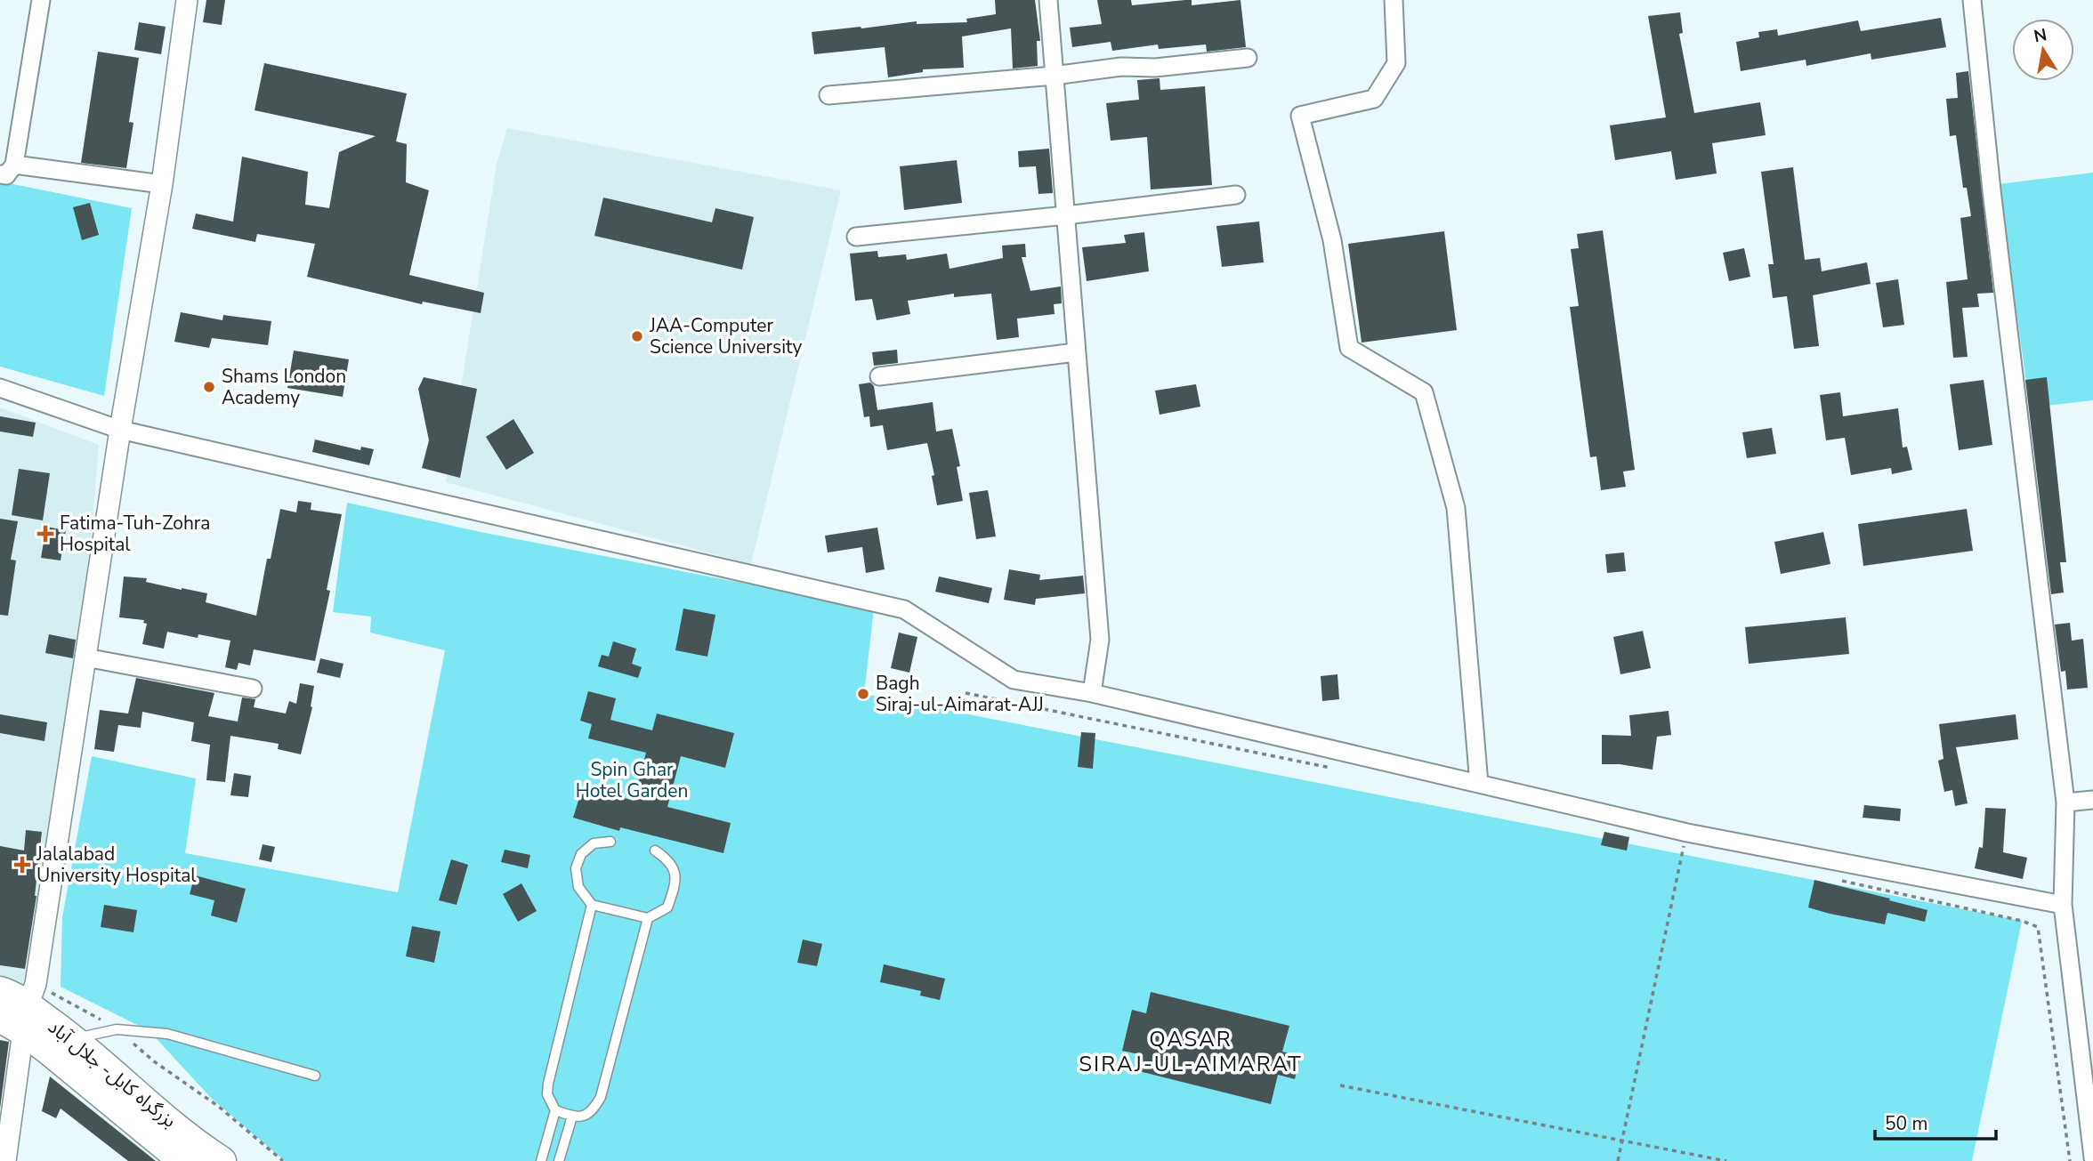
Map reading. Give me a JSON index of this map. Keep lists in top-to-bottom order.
{
  "streets": {
    "highway": ["بزرگراه کابل- جلال آباد"]
  },
  "districts": ["QASAR SIRAJ-UL-AIMARAT"],
  "parks": ["Spin Ghar Hotel Garden"],
  "places": {
    "other": ["JAA-Computer Science University", "Shams London Academy", "Bagh Siraj-ul-Aimarat-AJJ"],
    "health": ["Fatima-Tuh-Zohra Hospital", "Jalalabad University Hospital"]
  },
  "scale_bar": "50 m",
  "north": "top"
}
